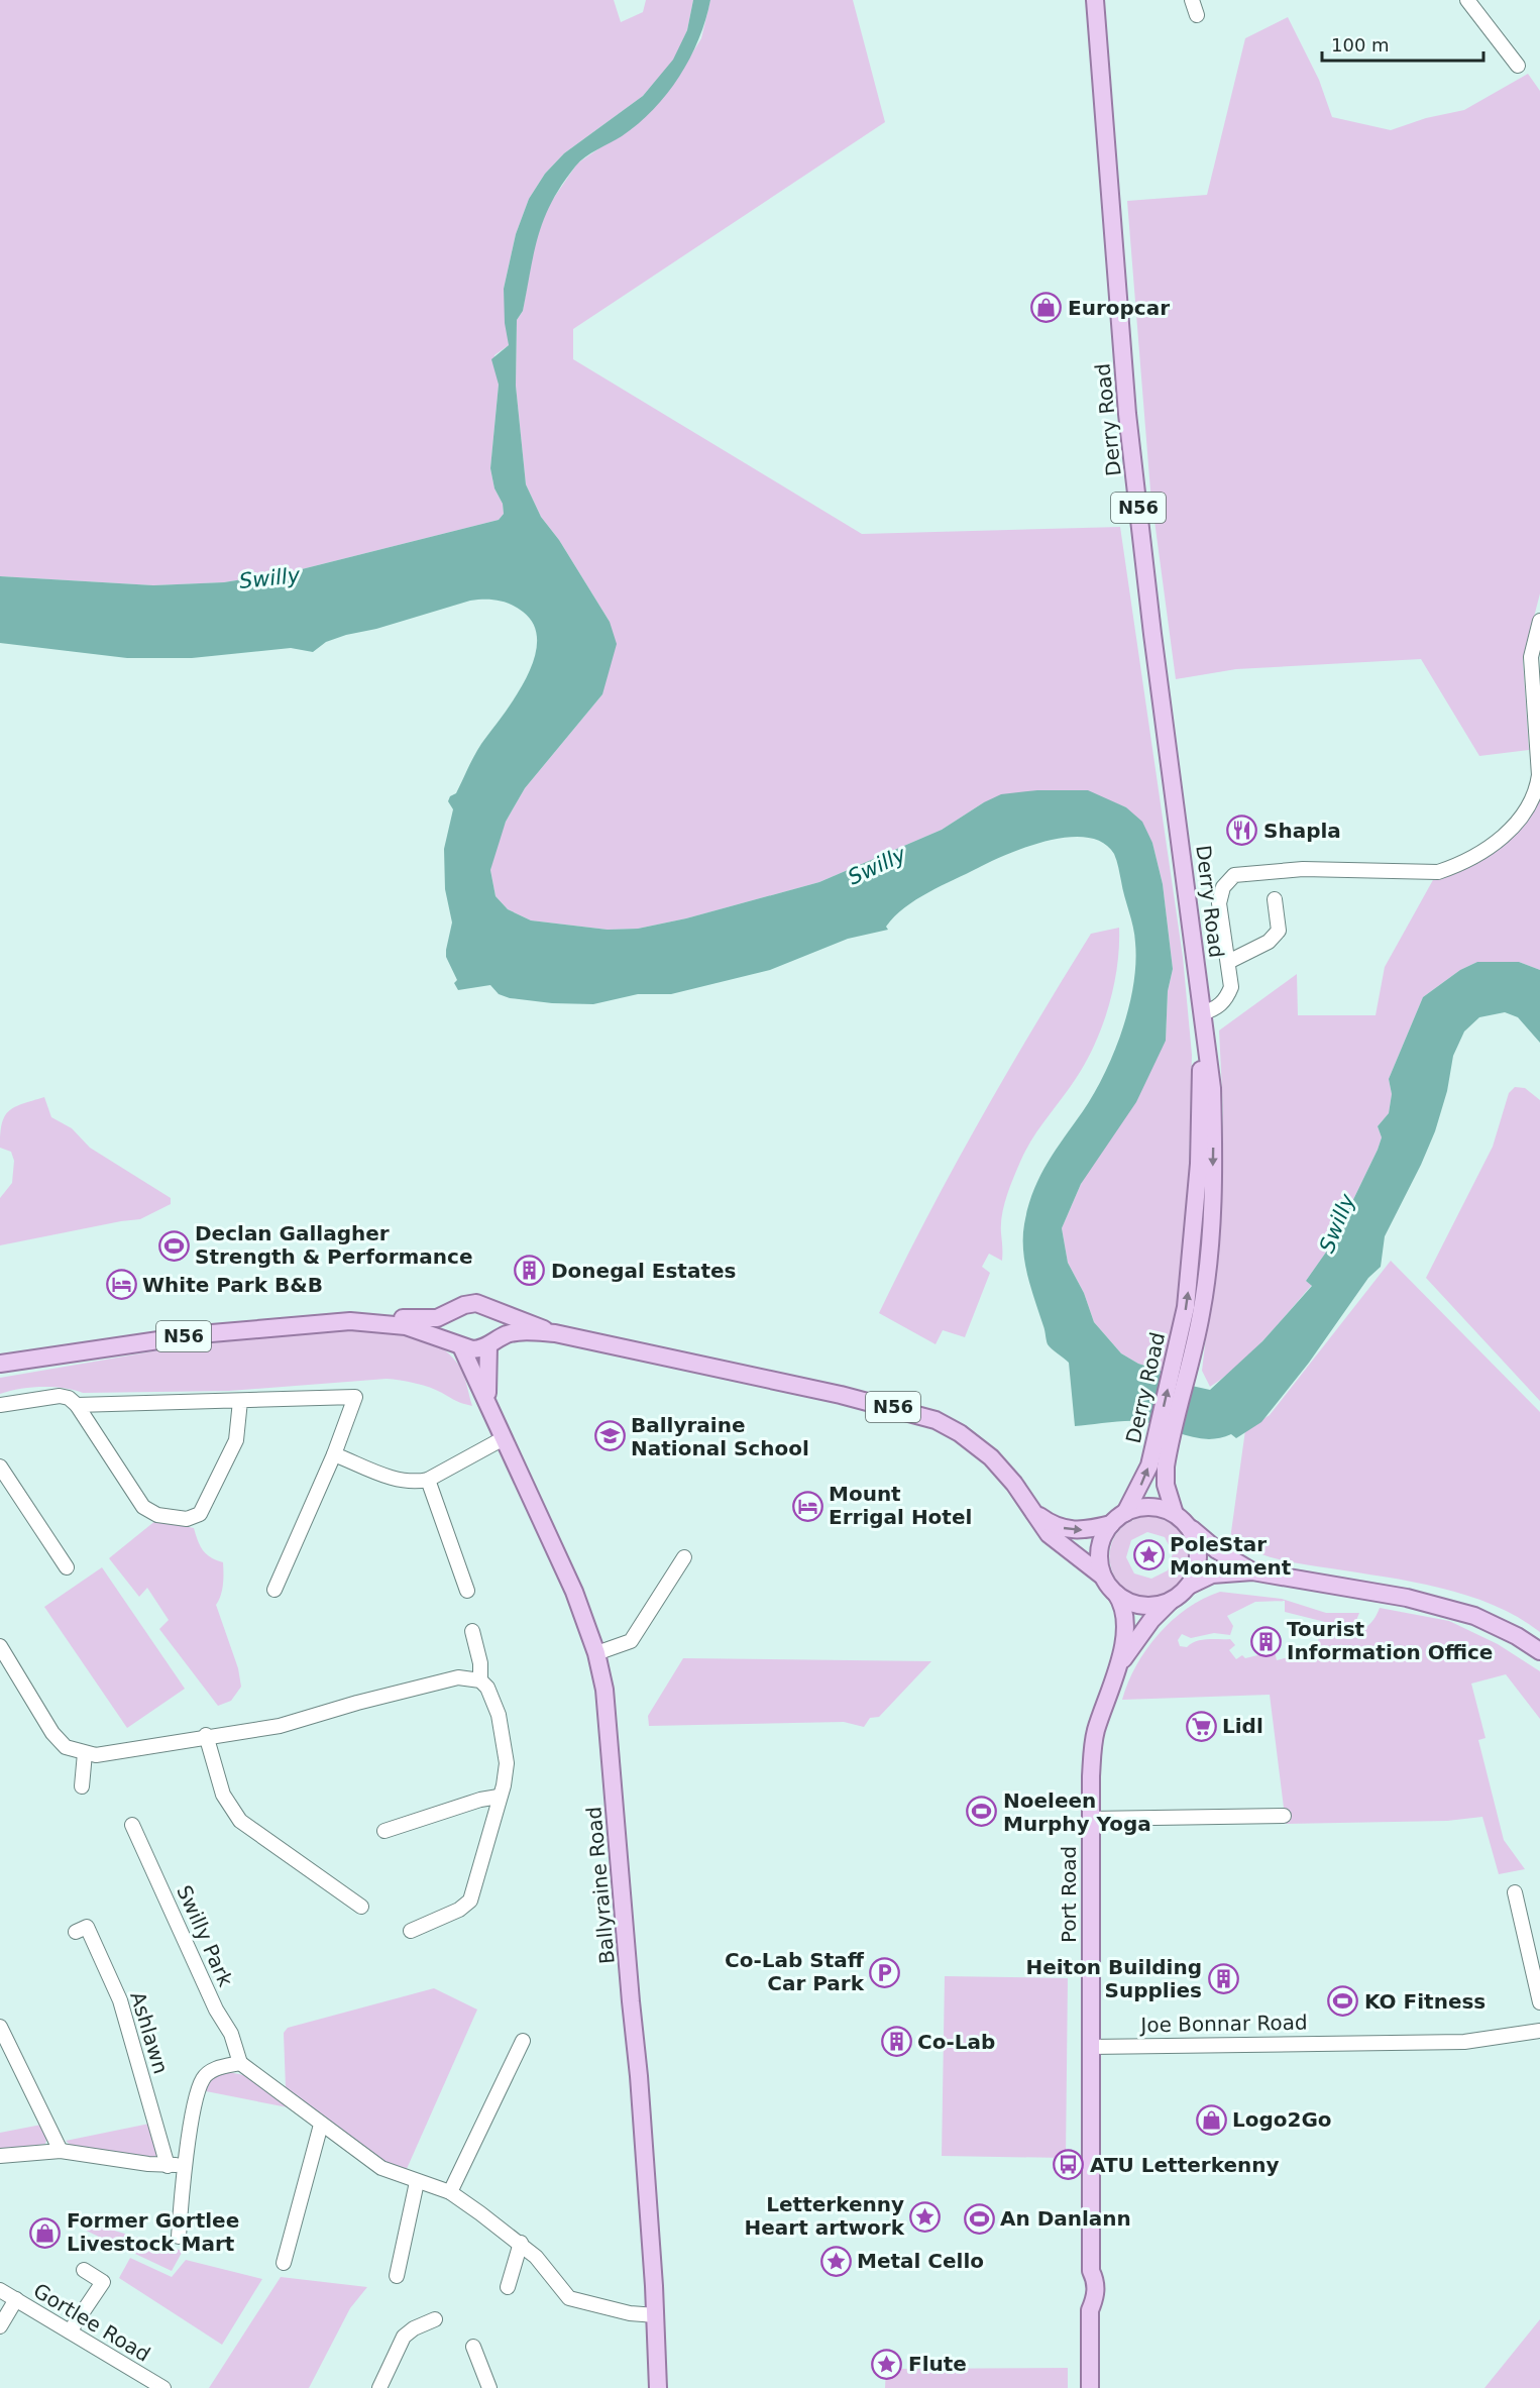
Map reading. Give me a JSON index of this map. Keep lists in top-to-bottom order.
{
  "streets": {
    "main road": [
      "Derry Road",
      "N56",
      "Ballyraine Road",
      "Port Road"
    ],
    "street": [
      "Swilly Park",
      "Joe Bonnar Road",
      "Ashlawn",
      "Gortlee Road"
    ]
  },
  "crossings": [
    ["Derry Road", "N56"],
    ["N56", "Ballyraine Road"],
    ["Port Road", "Joe Bonnar Road"]
  ],
  "water": ["Swilly"],
  "places": {
    "shop": ["Europcar", "Logo2Go", "Former Gortlee Livestock Mart"],
    "restaurant": ["Shapla"],
    "sports": [
      "Declan Gallagher Strength & Performance",
      "Noeleen Murphy Yoga",
      "KO Fitness",
      "An Danlann"
    ],
    "building": [
      "Donegal Estates",
      "Tourist Information Office",
      "Heiton Building Supplies",
      "Co-Lab"
    ],
    "hotel": ["White Park B&B", "Mount Errigal Hotel"],
    "school or university": ["Ballyraine National School"],
    "place": [
      "PoleStar Monument",
      "Letterkenny Heart artwork",
      "Metal Cello",
      "Flute"
    ],
    "supermarket": ["Lidl"],
    "parking": ["Co-Lab Staff Car Park"],
    "bus stop": ["ATU Letterkenny"]
  },
  "scale_bar": "100 m"
}
